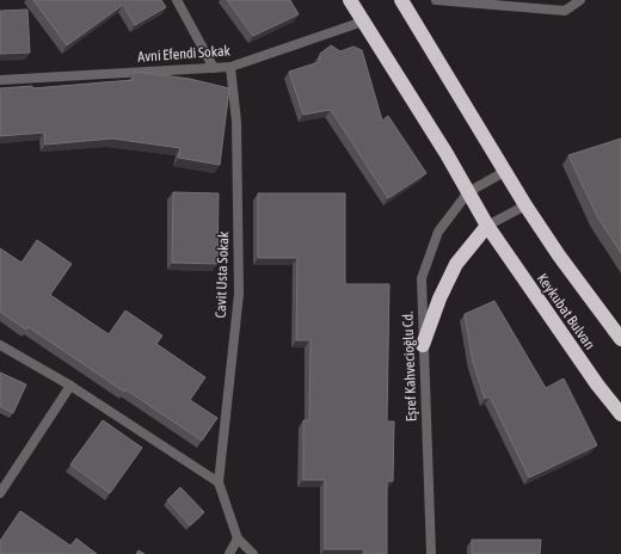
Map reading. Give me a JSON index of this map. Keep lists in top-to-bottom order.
{
  "streets": {
    "highway": ["Keykubat Bulvarı"],
    "street": ["Avni Efendi Sokak", "Cavit Usta Sokak", "Eşref Kahvecioğlu Cd."]
  },
  "crossings": [
    ["Avni Efendi Sokak", "Cavit Usta Sokak"],
    ["Keykubat Bulvarı", "Eşref Kahvecioğlu Cd."]
  ]
}
